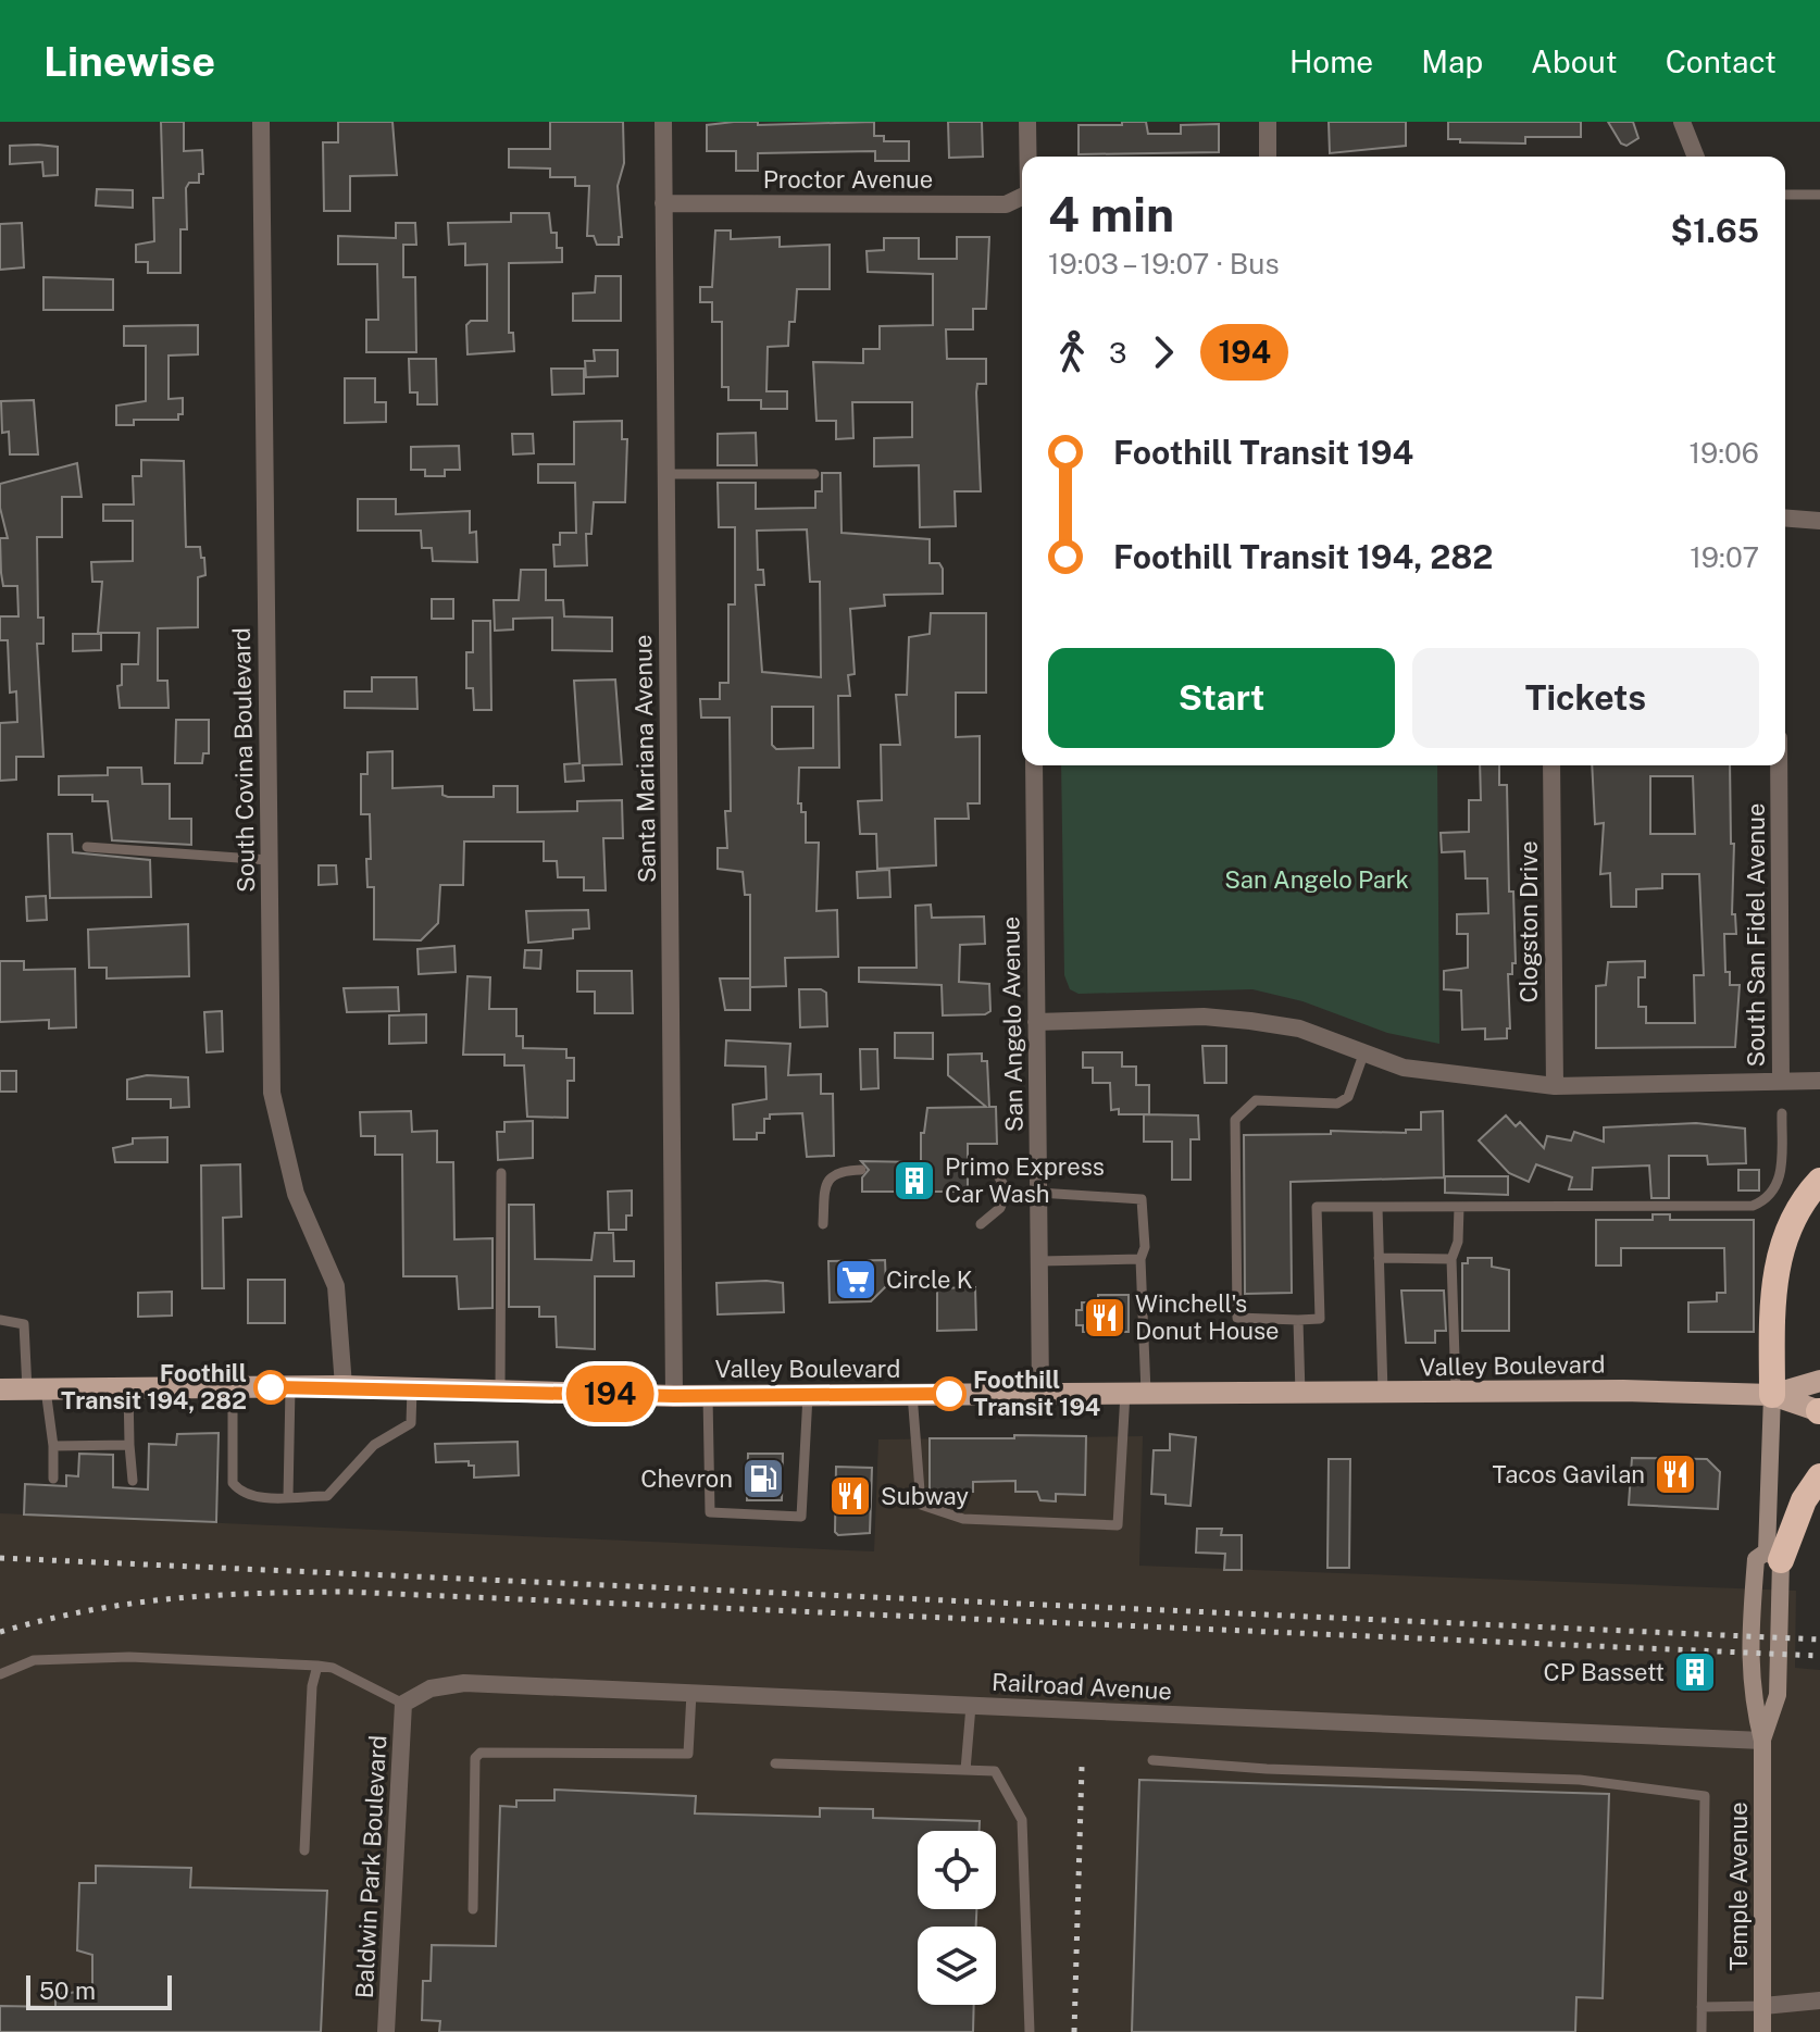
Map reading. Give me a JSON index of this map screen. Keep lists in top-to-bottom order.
{
  "streets": {
    "main road": ["Valley Boulevard", "Temple Avenue"],
    "street": [
      "Proctor Avenue",
      "Santa Mariana Avenue",
      "South Covina Boulevard",
      "Clogston Drive",
      "South San Fidel Avenue",
      "San Angelo Avenue",
      "Railroad Avenue",
      "Baldwin Park Boulevard"
    ]
  },
  "crossings": [
    ["Proctor Avenue", "Santa Mariana Avenue"],
    ["Santa Mariana Avenue", "Valley Boulevard"],
    ["South Covina Boulevard", "Valley Boulevard"],
    ["San Angelo Avenue", "Valley Boulevard"],
    ["Valley Boulevard", "Temple Avenue"],
    ["Railroad Avenue", "Baldwin Park Boulevard"],
    ["Railroad Avenue", "Temple Avenue"]
  ],
  "parks": ["San Angelo Park"],
  "places": {
    "building": ["Primo Express Car Wash", "CP Bassett"],
    "supermarket": ["Circle K"],
    "restaurant": ["Winchell's Donut House", "Tacos Gavilan", "Subway"],
    "other": ["Foothill Transit 194, 282", "Foothill Transit 194"],
    "fuel station": ["Chevron"]
  },
  "lines": ["bus line 194"],
  "scale_bar": "50 m",
  "page": {
    "header": "Linewise",
    "nav": [
      "Home",
      "Map",
      "About",
      "Contact"
    ],
    "on_map": "194",
    "heading": ["4 min", "19:03 – 19:07 · Bus", "$1.65"],
    "legs": ["3", "194"],
    "list": [
      {
        "name": "Foothill Transit 194",
        "value": "19:06"
      },
      {
        "name": "Foothill Transit 194, 282",
        "value": "19:07"
      }
    ],
    "buttons": ["Start", "Tickets"],
    "scale": "50 m"
  }
}
